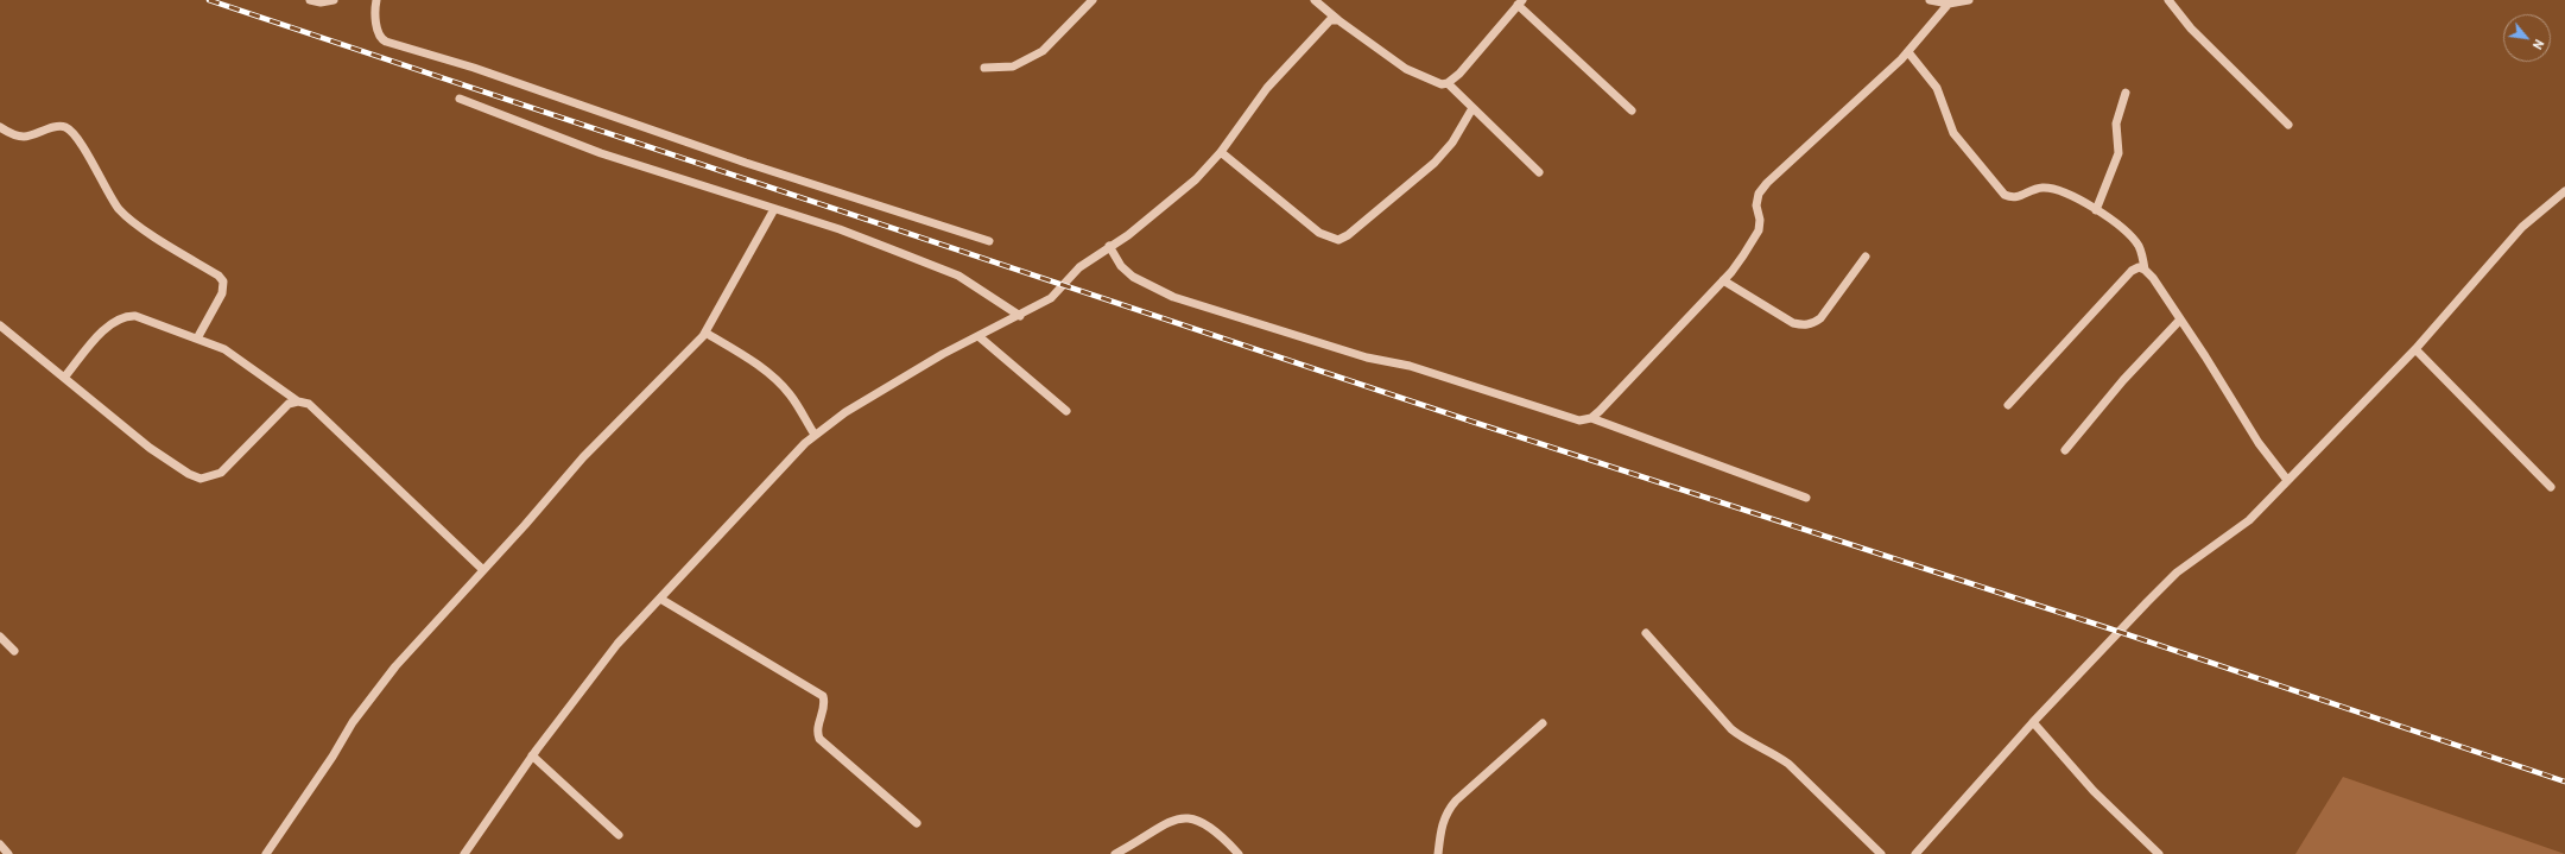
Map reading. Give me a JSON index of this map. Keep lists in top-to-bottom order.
{
  "north": "bottom right"
}
